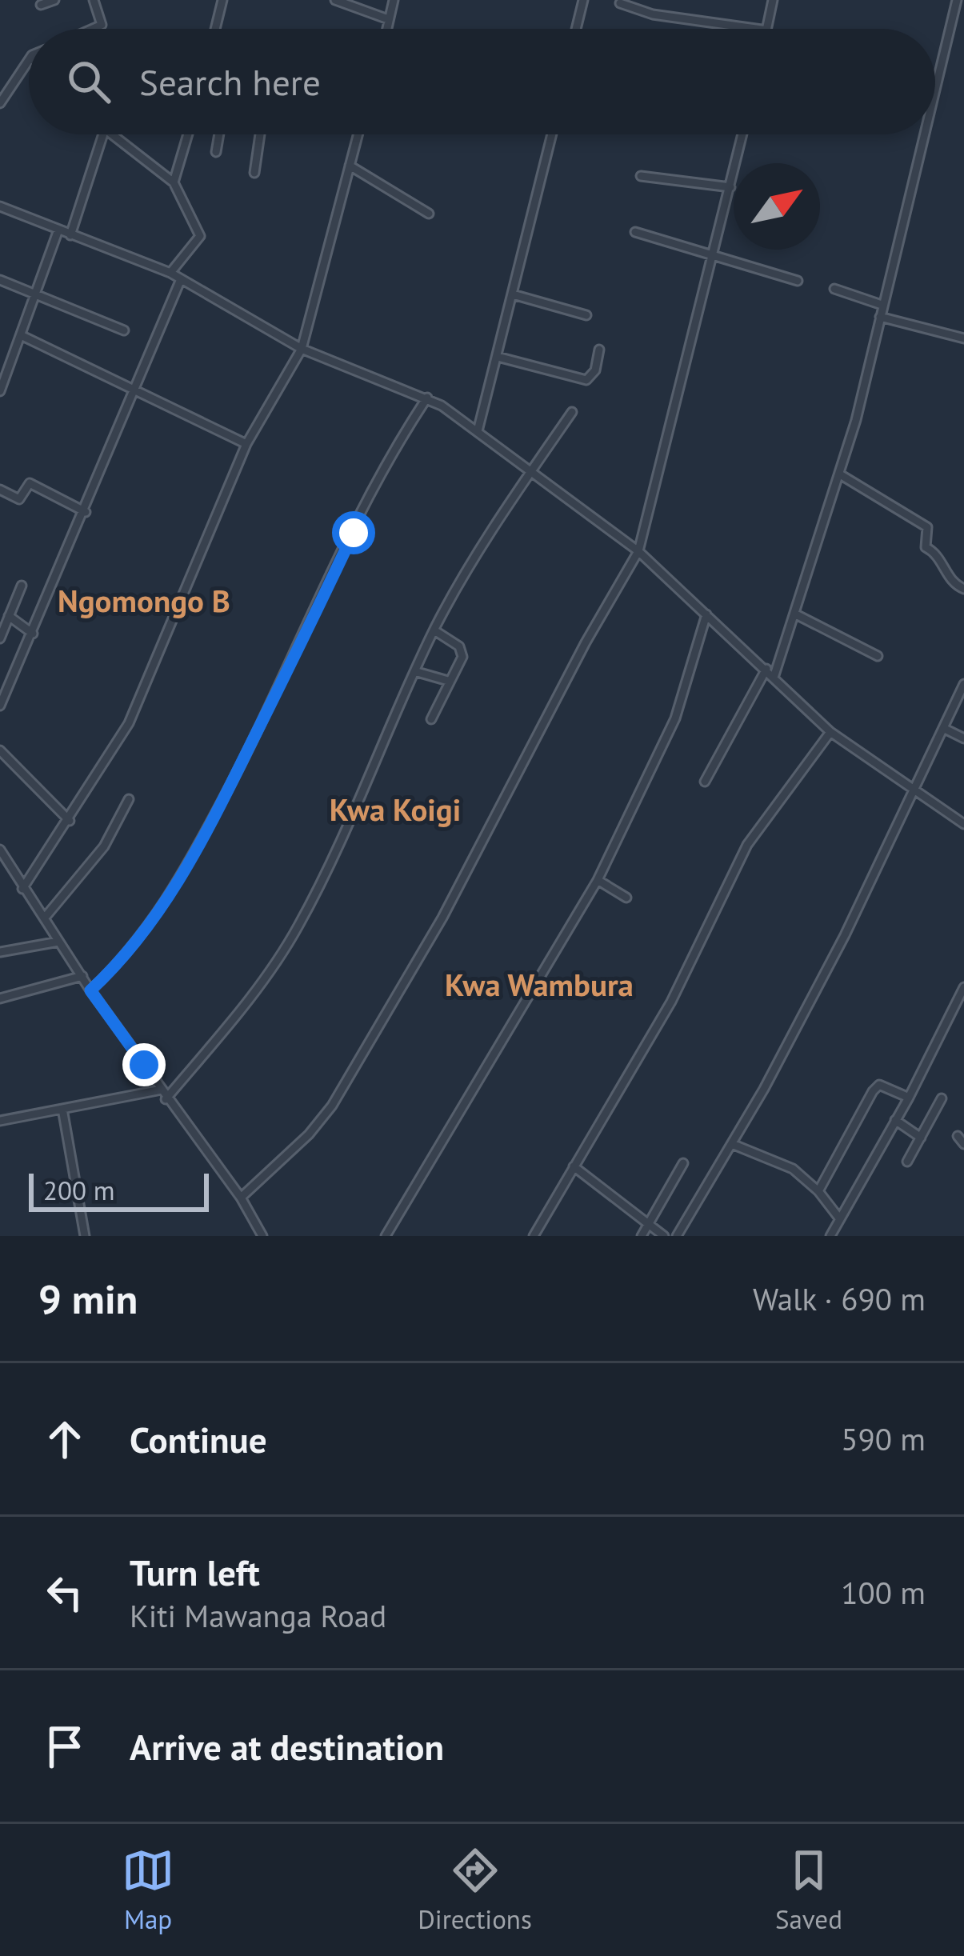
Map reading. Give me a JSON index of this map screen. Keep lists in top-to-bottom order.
{
  "districts": ["Ngomongo B", "Kwa Koigi", "Kwa Wambura"],
  "scale_bar": "200 m",
  "north": "top right",
  "page": {
    "search": "Search here",
    "scale": "200 m",
    "heading": ["9 min", "Walk · 690 m"],
    "list": [
      ["Continue", "590 m"],
      ["Turn left", "Kiti Mawanga Road", "100 m"],
      "Arrive at destination"
    ],
    "nav": ["Map", "Directions", "Saved"]
  }
}
